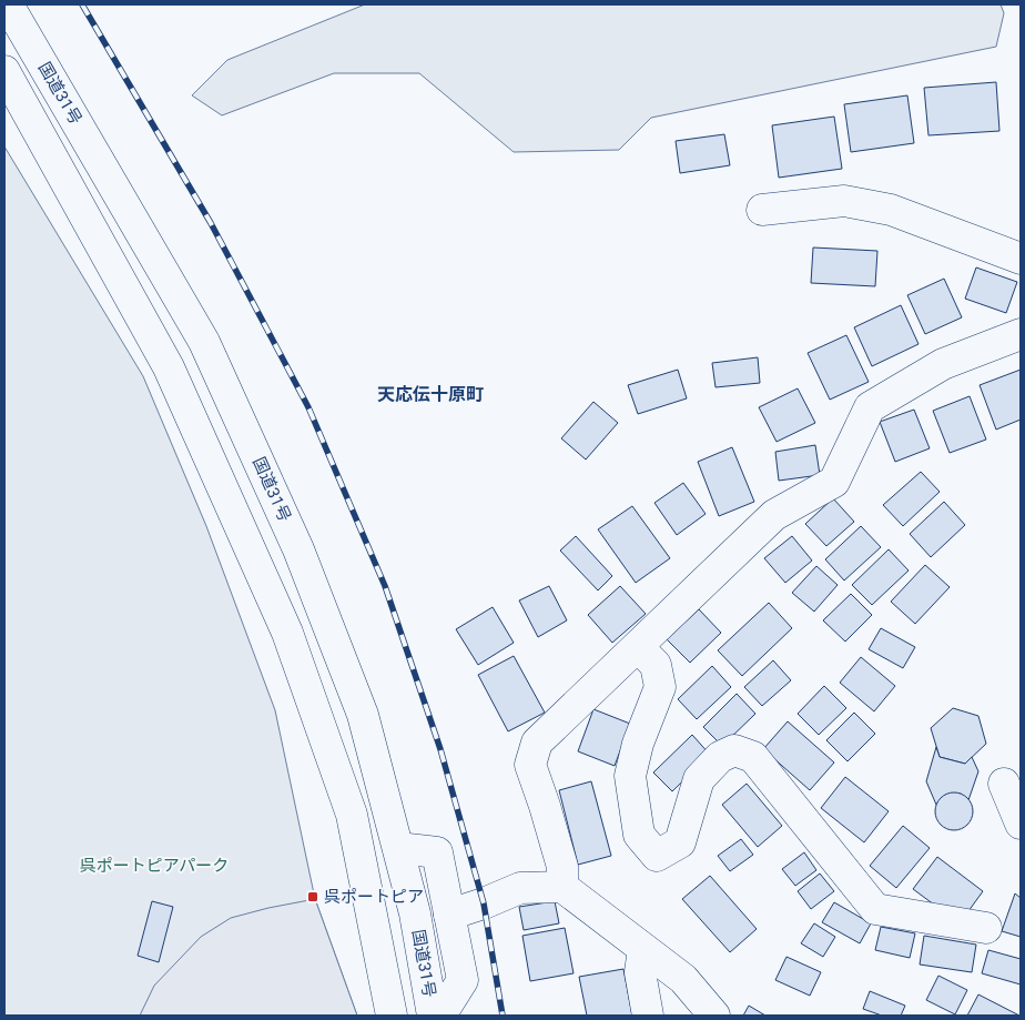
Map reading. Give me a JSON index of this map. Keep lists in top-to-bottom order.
{
  "streets": {
    "main road": ["国道31号"]
  },
  "districts": ["天応伝十原町"],
  "parks": ["呉ポートピアパーク"],
  "places": {
    "transit": ["呉ポートピア"]
  }
}
